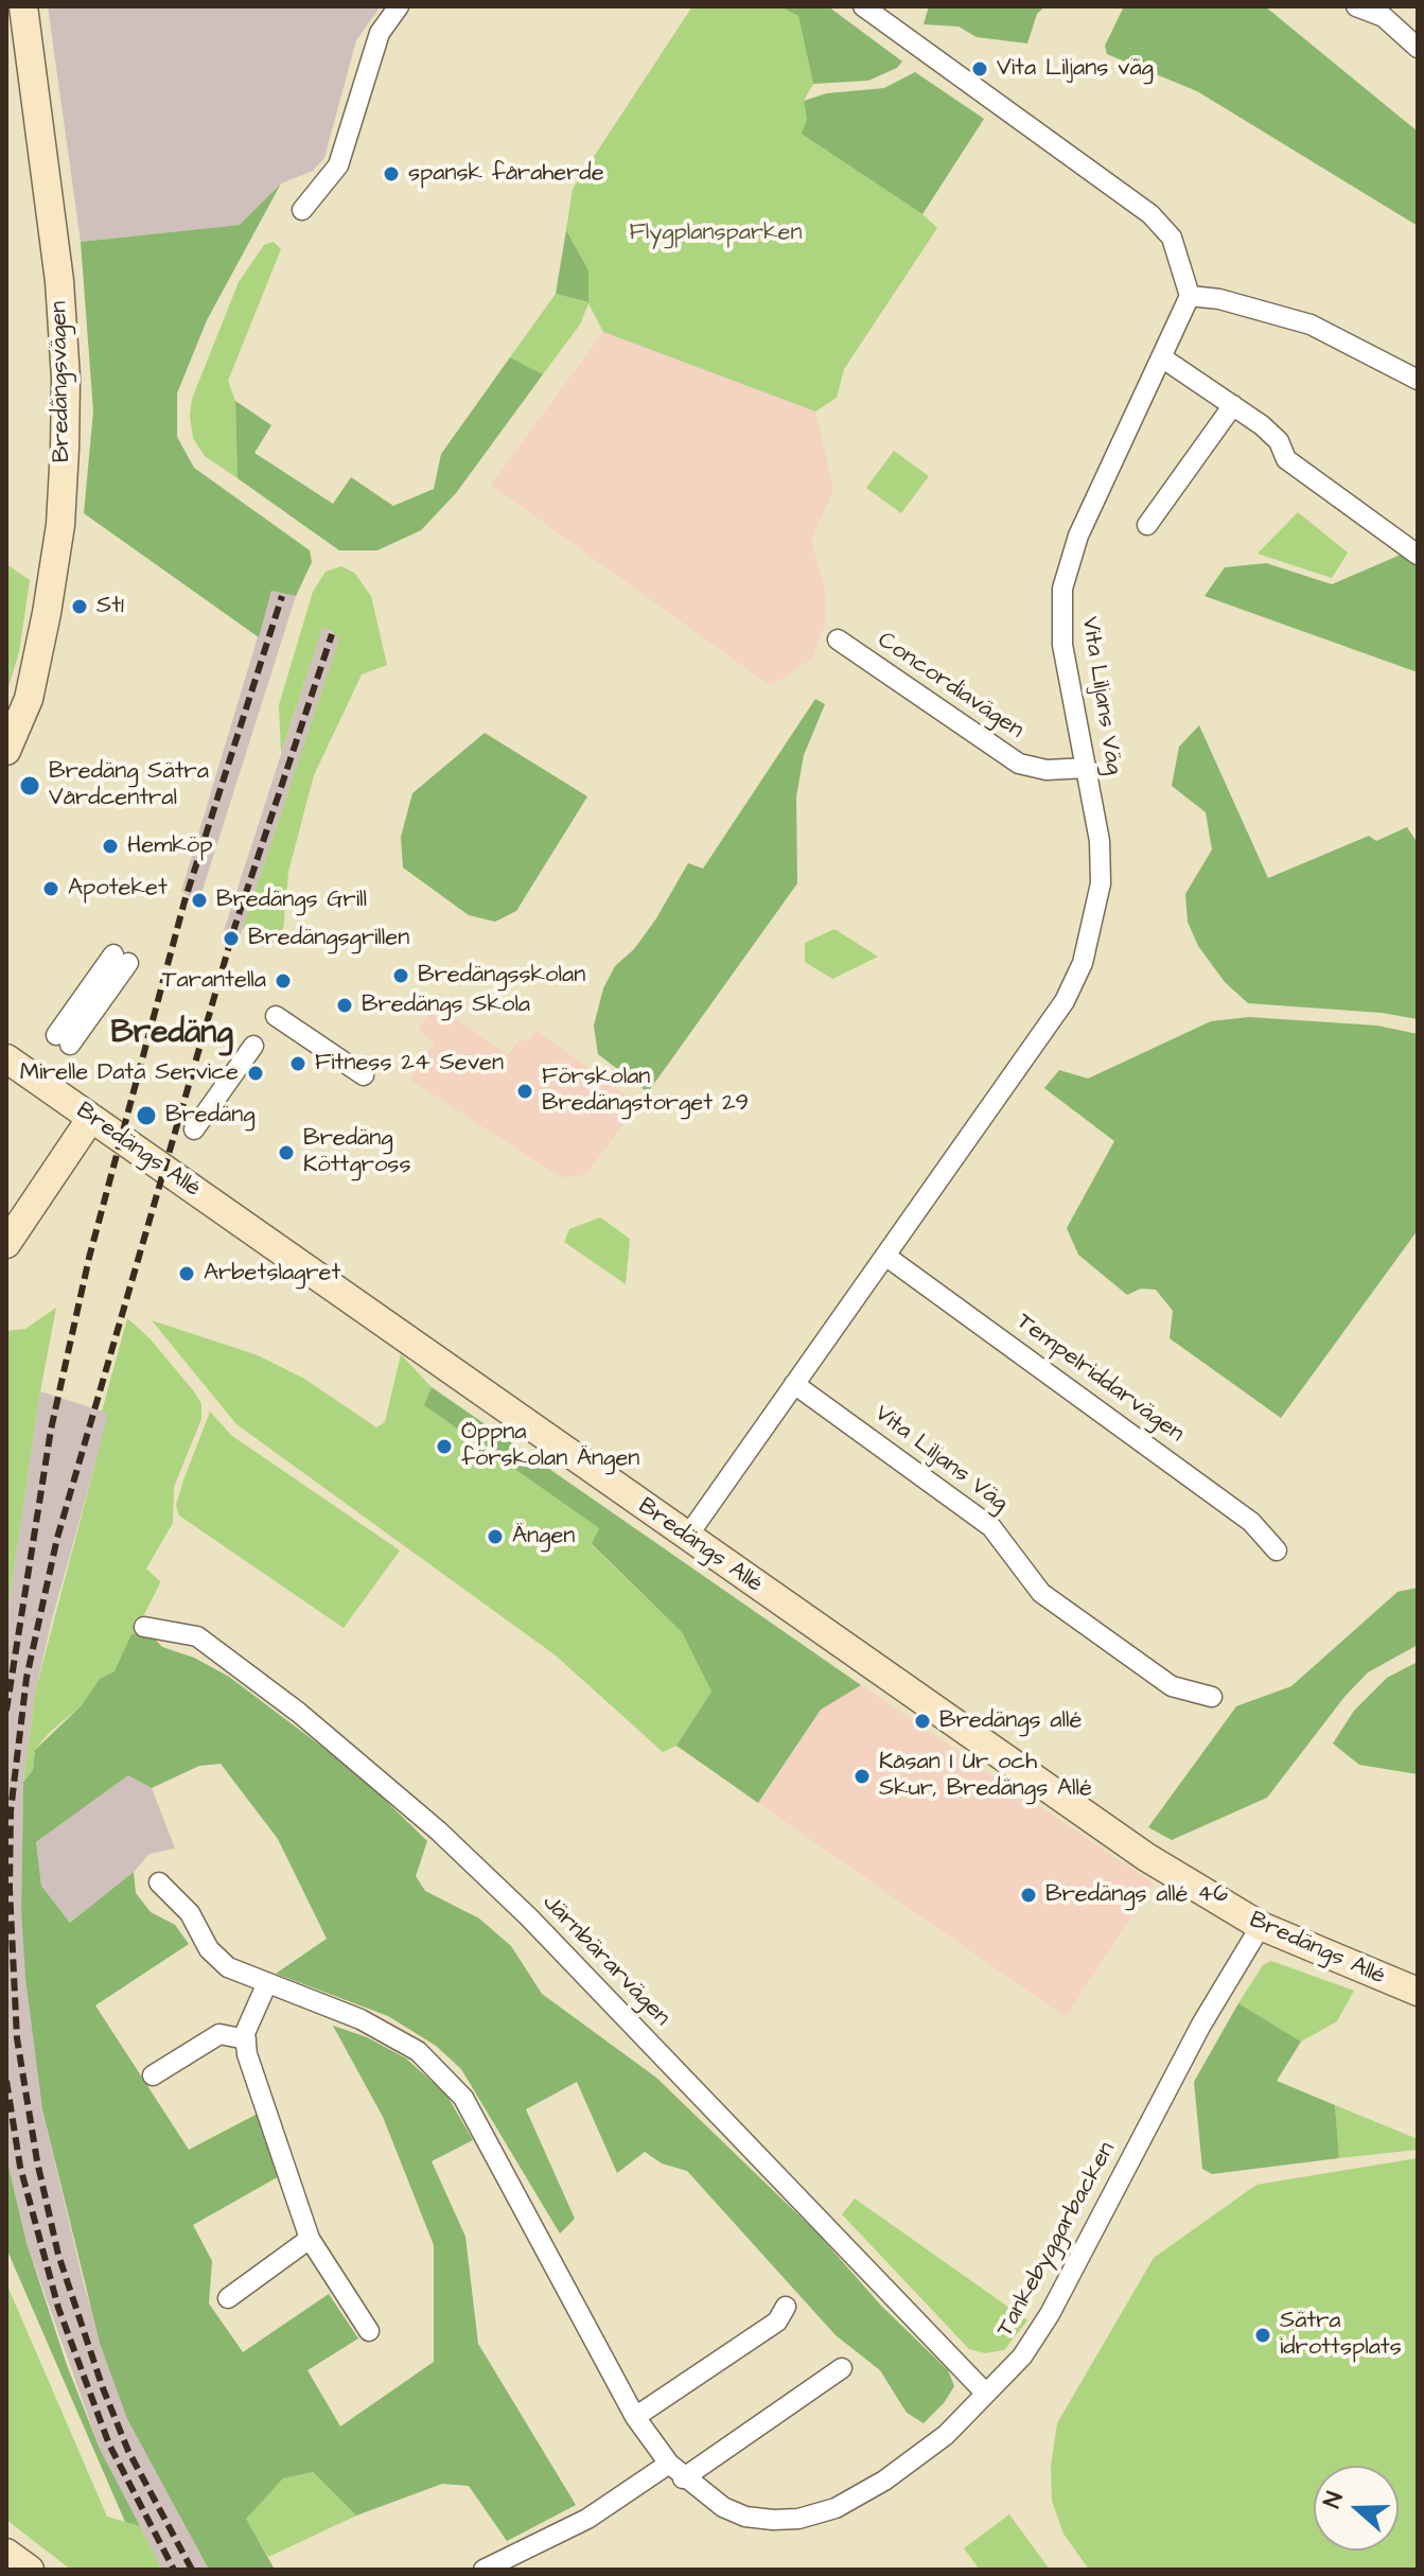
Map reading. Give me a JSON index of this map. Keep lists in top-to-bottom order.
{
  "streets": {
    "street": [
      "Bredängsvägen",
      "Concordiavägen",
      "Vita Liljans Väg",
      "Bredängs Allé",
      "Tempelriddarvägen",
      "Järnbärarvägen",
      "Tankebyggarbacken"
    ]
  },
  "crossings": [
    ["Concordiavägen", "Vita Liljans Väg"],
    ["Vita Liljans Väg", "Bredängs Allé"],
    ["Vita Liljans Väg", "Tempelriddarvägen"],
    ["Bredängs Allé", "Tankebyggarbacken"],
    ["Järnbärarvägen", "Tankebyggarbacken"]
  ],
  "districts": ["Bredäng"],
  "parks": ["Flygplansparken"],
  "places": [
    "Vita Liljans väg",
    "spansk fåraherde",
    "St1",
    "Bredäng Sätra Vårdcentral",
    "Hemköp",
    "Apoteket",
    "Bredängs Grill",
    "Bredängsgrillen",
    "Bredängsskolan",
    "Tarantella",
    "Bredängs Skola",
    "Fitness 24 Seven",
    "Mirelle Data Service",
    "Förskolan Bredängstorget 29",
    "Bredäng",
    "Bredäng Köttgross",
    "Arbetslagret",
    "Öppna förskolan Ängen",
    "Ängen",
    "Bredängs allé",
    "Kåsan I Ur och Skur, Bredängs Allé",
    "Bredängs allé 46",
    "Sätra idrottsplats"
  ],
  "north": "left"
}
